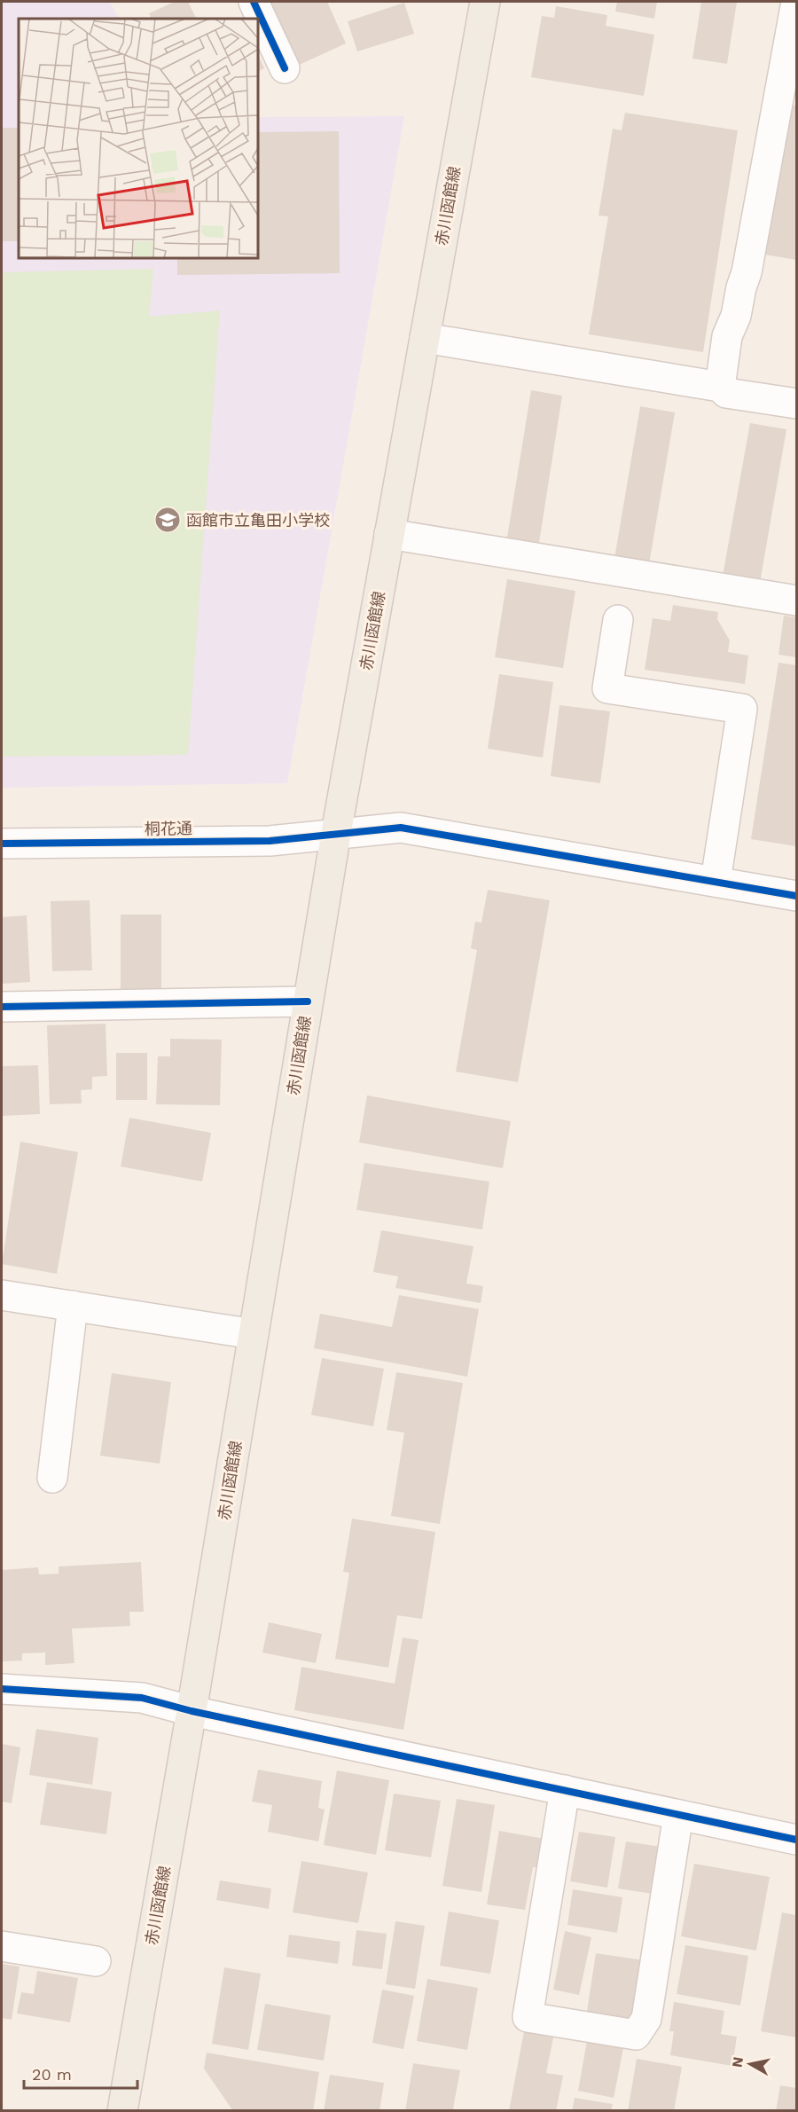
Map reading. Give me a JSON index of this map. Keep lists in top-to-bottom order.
{
  "streets": {
    "main road": ["赤川函館線"],
    "street": ["桐花通"]
  },
  "crossings": [
    ["赤川函館線", "桐花通"]
  ],
  "places": {
    "school or university": ["函館市立亀田小学校"]
  },
  "scale_bar": "20 m",
  "north": "left"
}
